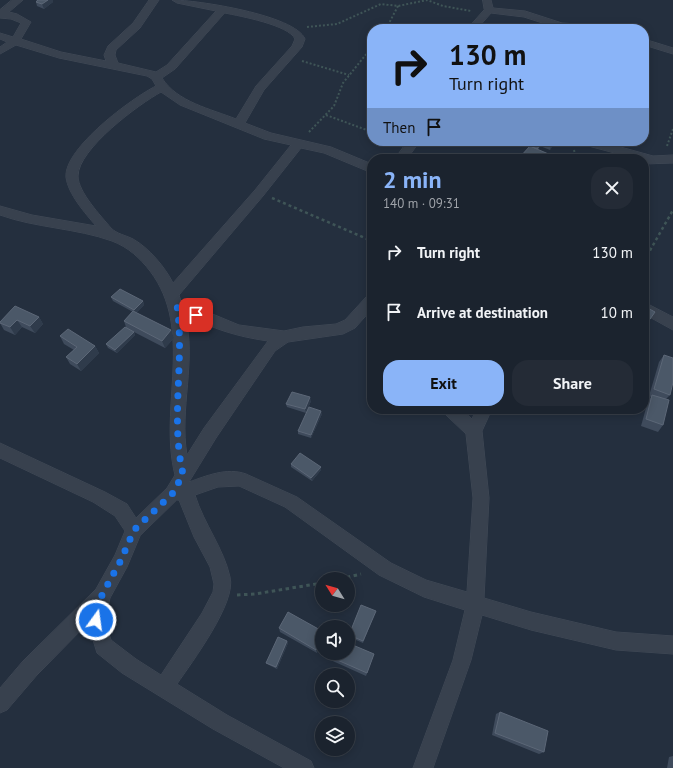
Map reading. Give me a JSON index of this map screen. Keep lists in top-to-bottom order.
{
  "north": "top left",
  "page": {
    "turn": ["130 m", "Turn right"],
    "then": "Then",
    "heading": ["2 min", "140 m · 09:31"],
    "list": [
      {
        "name": "Turn right",
        "value": "130 m"
      },
      {
        "name": "Arrive at destination",
        "value": "10 m"
      }
    ],
    "buttons": ["Exit", "Share"]
  }
}
